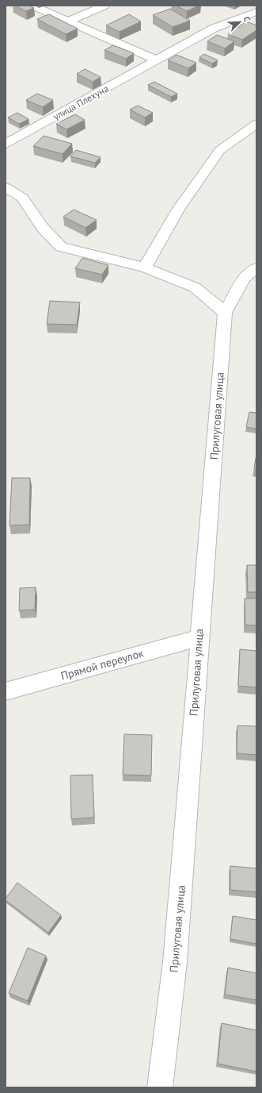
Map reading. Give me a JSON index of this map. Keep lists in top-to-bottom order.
{
  "streets": {
    "street": ["улица Плехуна", "Прилуговая улица", "Прямой переулок"]
  },
  "crossings": [
    ["Прилуговая улица", "Прямой переулок"]
  ],
  "north": "top right"
}
